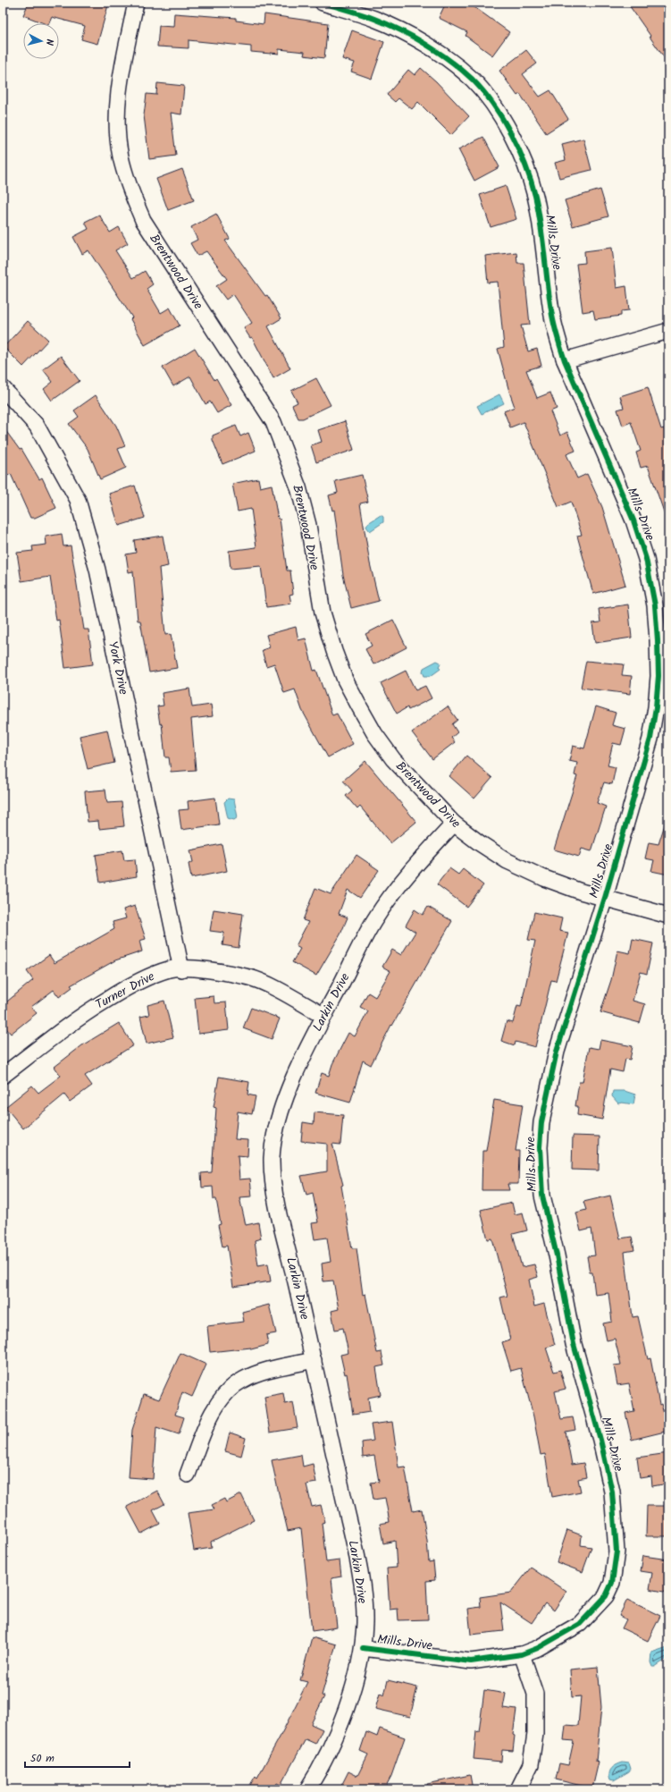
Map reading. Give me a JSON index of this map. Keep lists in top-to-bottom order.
{
  "streets": {
    "street": [
      "Mills Drive",
      "Brentwood Drive",
      "York Drive",
      "Turner Drive",
      "Larkin Drive"
    ]
  },
  "crossings": [
    ["Mills Drive", "Brentwood Drive"],
    ["Mills Drive", "Larkin Drive"],
    ["Brentwood Drive", "Larkin Drive"],
    ["York Drive", "Turner Drive"],
    ["Turner Drive", "Larkin Drive"]
  ],
  "scale_bar": "50 m",
  "north": "right"
}
